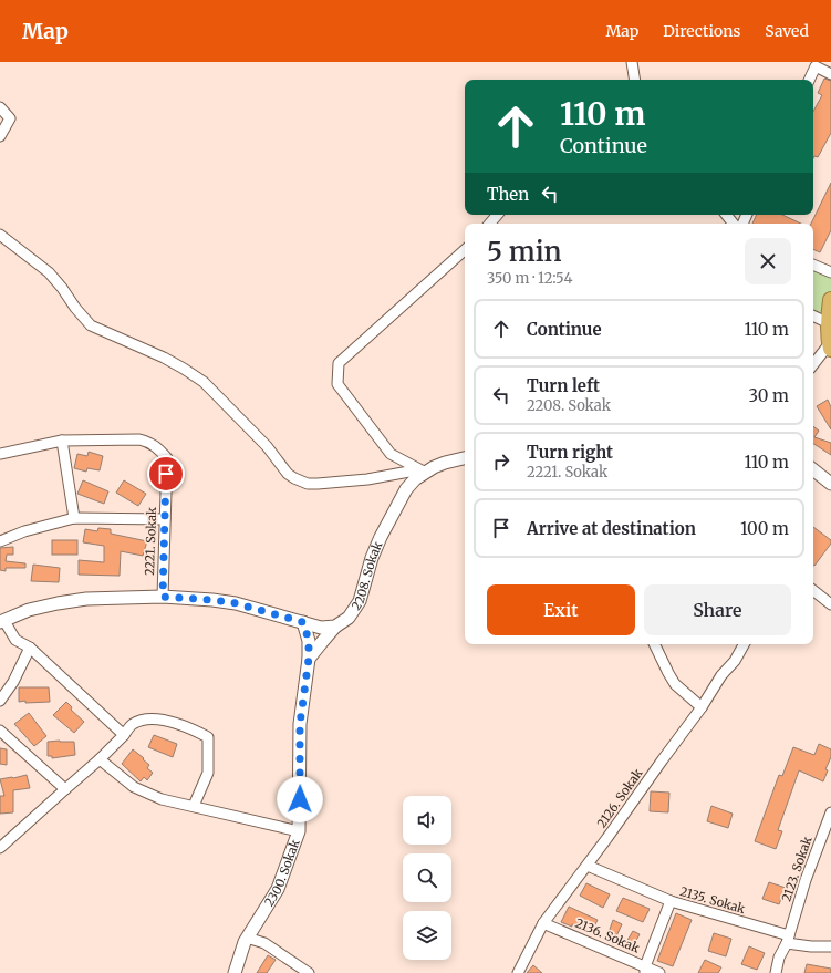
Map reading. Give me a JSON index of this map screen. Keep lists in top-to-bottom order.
{
  "streets": {
    "street": [
      "2221. Sokak",
      "2208. Sokak",
      "2126. Sokak",
      "2123. Sokak",
      "2300. Sokak",
      "2135. Sokak",
      "2136. Sokak"
    ]
  },
  "crossings": [
    ["2208. Sokak", "2300. Sokak"],
    ["2126. Sokak", "2136. Sokak"],
    ["2123. Sokak", "2135. Sokak"],
    ["2135. Sokak", "2136. Sokak"]
  ],
  "page": {
    "header": "Map",
    "nav": ["Map", "Directions", "Saved"],
    "turn": ["110 m", "Continue"],
    "then": "Then",
    "heading": ["5 min", "350 m · 12:54"],
    "list": [
      {
        "name": "Continue",
        "value": "110 m"
      },
      {
        "name": "Turn left",
        "note": "2208. Sokak",
        "value": "30 m"
      },
      {
        "name": "Turn right",
        "note": "2221. Sokak",
        "value": "110 m"
      },
      {
        "name": "Arrive at destination",
        "value": "100 m"
      }
    ],
    "buttons": ["Exit", "Share"]
  }
}
